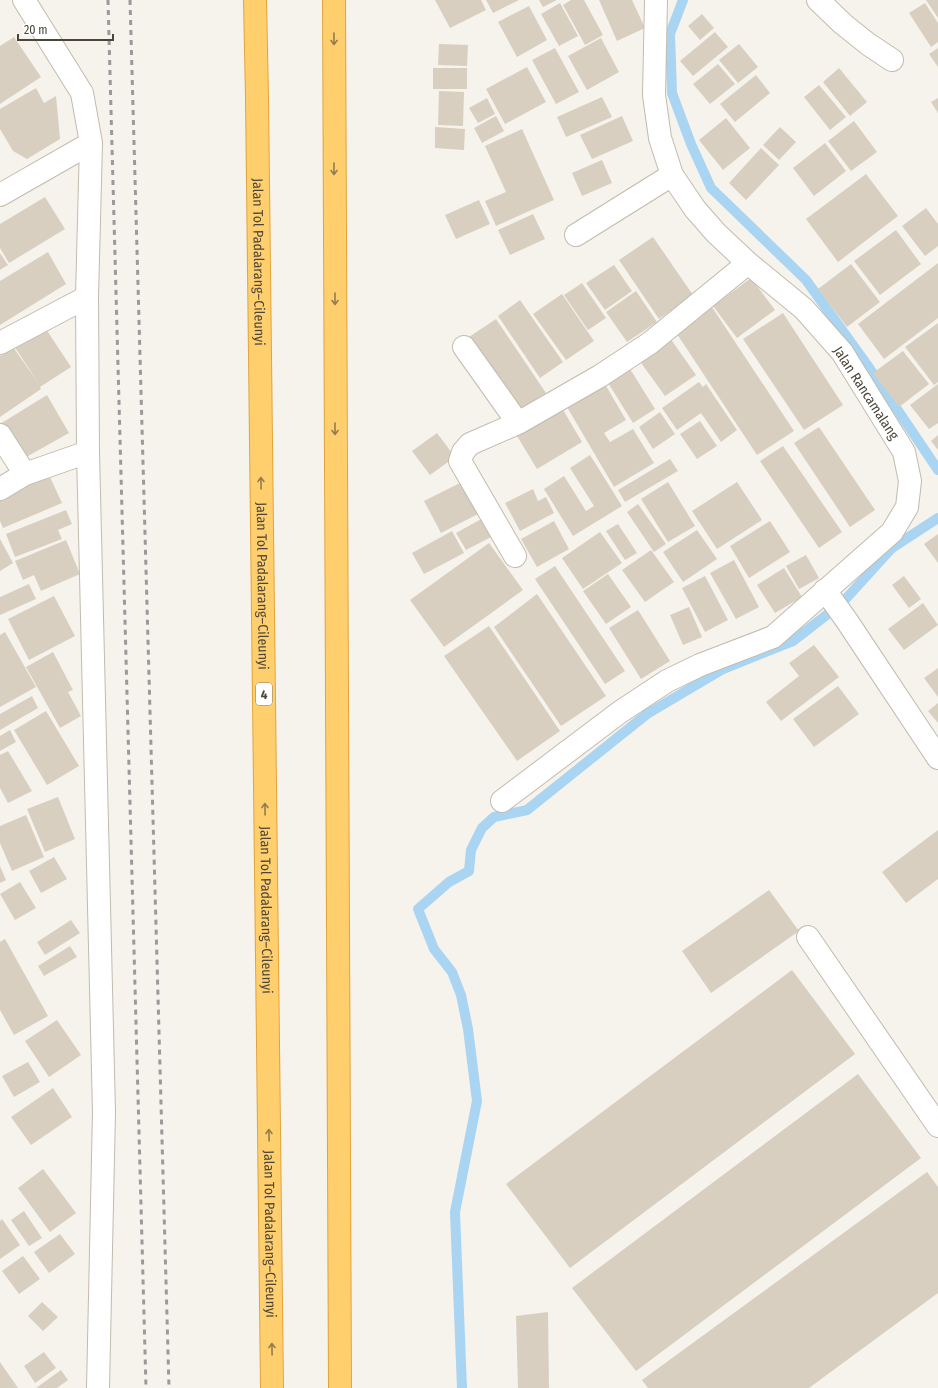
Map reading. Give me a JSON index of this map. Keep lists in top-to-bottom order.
{
  "streets": {
    "highway": ["Jalan Tol Padalarang–Cileunyi", "4"],
    "street": ["Jalan Rancamalang"]
  },
  "scale_bar": "20 m"
}
